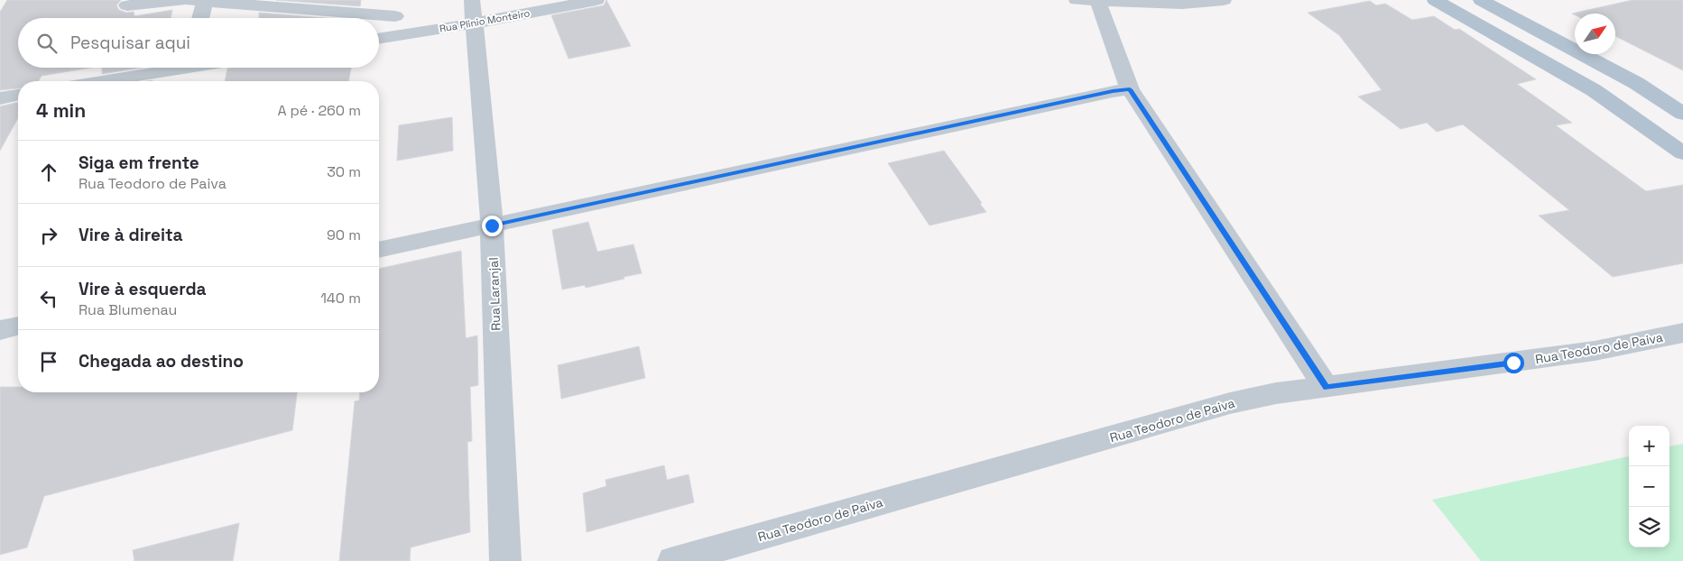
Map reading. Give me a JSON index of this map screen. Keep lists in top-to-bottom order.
{
  "streets": {
    "street": ["Rua Plinio Monteiro", "Rua Laranjal", "Rua Teodoro de Paiva"]
  },
  "crossings": [
    ["Rua Plinio Monteiro", "Rua Laranjal"]
  ],
  "north": "top right",
  "page": {
    "search": "Pesquisar aqui",
    "heading": ["4 min", "A pé · 260 m"],
    "list": [
      ["Siga em frente", "Rua Teodoro de Paiva", "30 m"],
      ["Vire à direita", "90 m"],
      ["Vire à esquerda", "Rua Blumenau", "140 m"],
      "Chegada ao destino"
    ],
    "map_buttons": ["+", "−"]
  }
}
